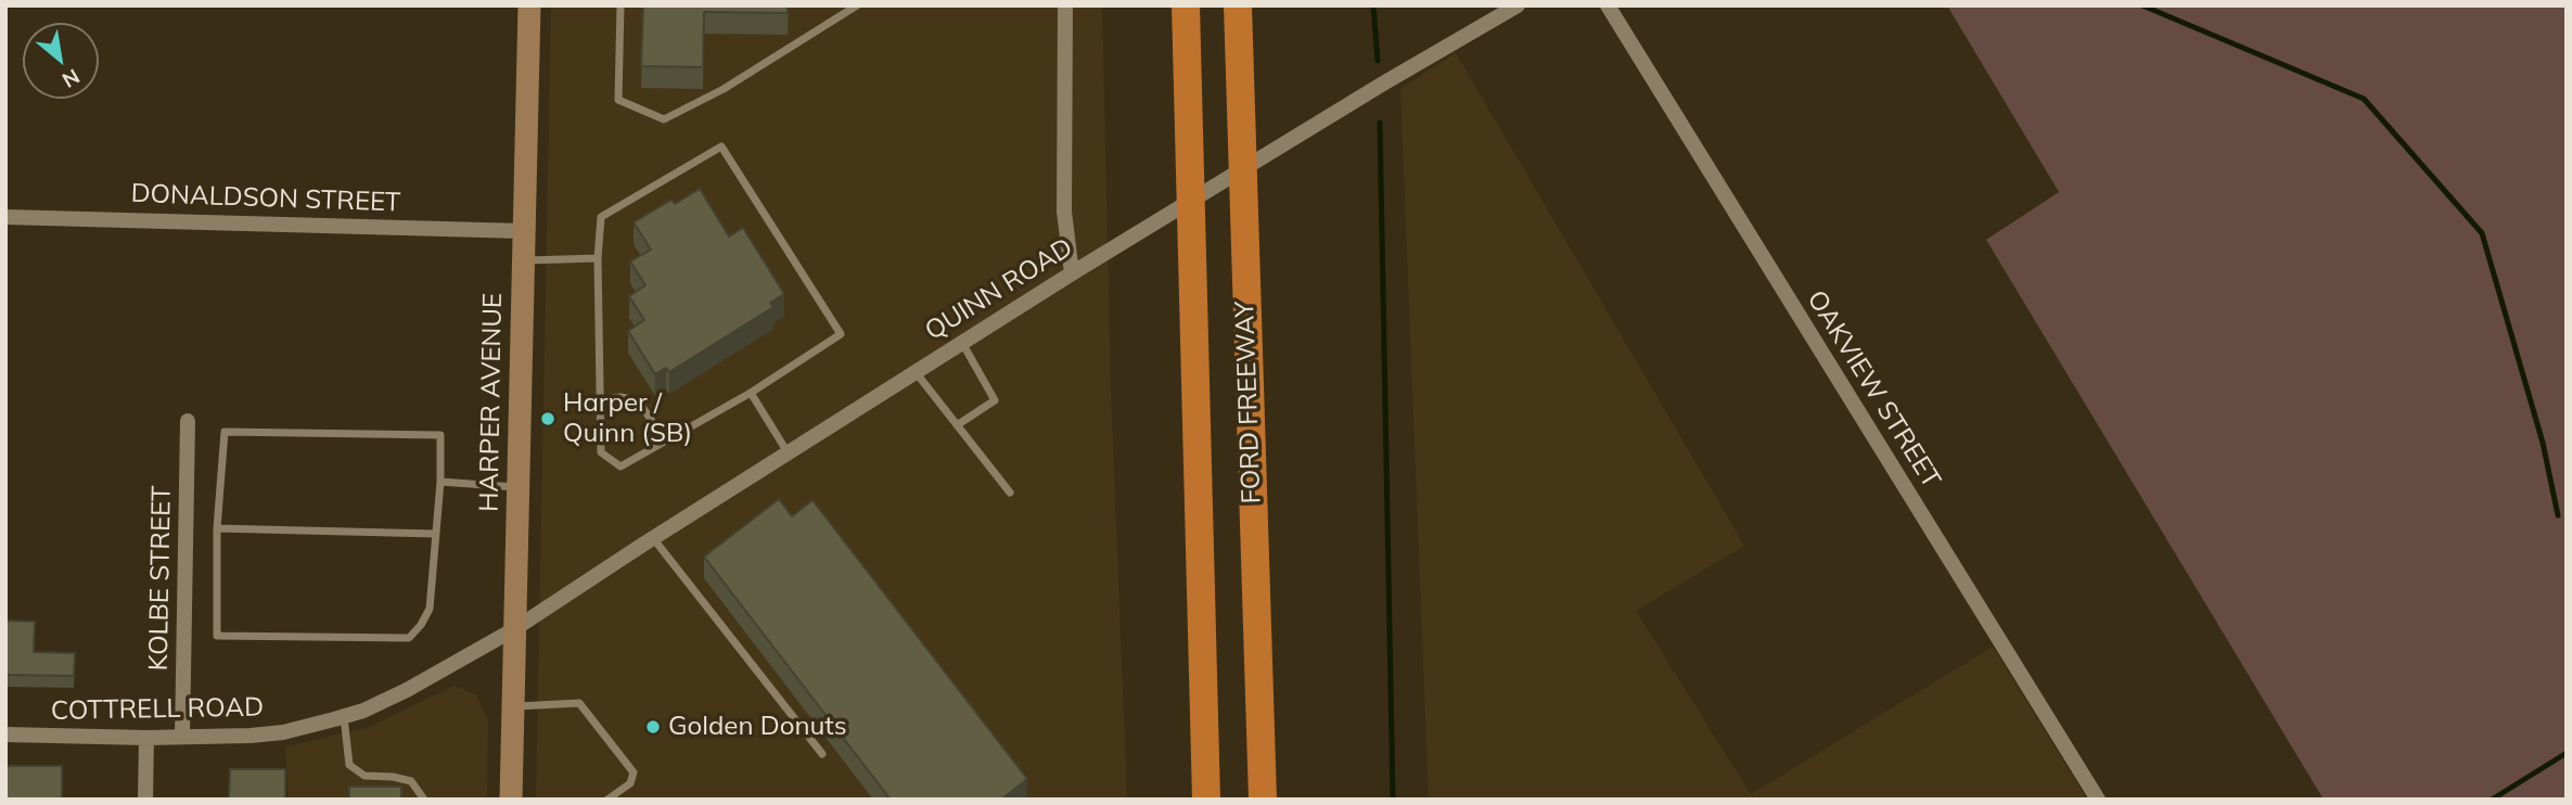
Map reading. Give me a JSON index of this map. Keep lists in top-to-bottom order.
{
  "streets": {
    "highway": ["FORD FREEWAY"],
    "main road": ["HARPER AVENUE"],
    "street": [
      "DONALDSON STREET",
      "QUINN ROAD",
      "OAKVIEW STREET",
      "KOLBE STREET",
      "COTTRELL ROAD"
    ]
  },
  "crossings": [
    ["DONALDSON STREET", "HARPER AVENUE"],
    ["QUINN ROAD", "HARPER AVENUE"],
    ["QUINN ROAD", "COTTRELL ROAD"],
    ["HARPER AVENUE", "COTTRELL ROAD"],
    ["KOLBE STREET", "COTTRELL ROAD"]
  ],
  "places": ["Harper / Quinn (SB)", "Golden Donuts"],
  "north": "bottom right"
}
